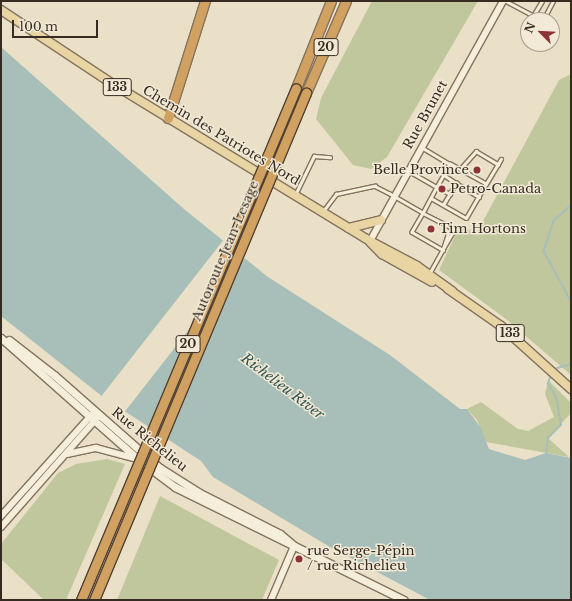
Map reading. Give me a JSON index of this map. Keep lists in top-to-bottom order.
{
  "streets": {
    "highway": ["20", "Autoroute Jean-Lesage"],
    "main road": ["133", "Chemin des Patriotes Nord", "Rue Richelieu"],
    "street": ["Rue Brunet"]
  },
  "crossings": [
    ["Rue Brunet", "Chemin des Patriotes Nord"]
  ],
  "water": ["Richelieu River"],
  "places": [
    "Belle Province",
    "Petro-Canada",
    "Tim Hortons",
    "rue Serge-Pépin / rue Richelieu"
  ],
  "scale_bar": "100 m",
  "north": "top left"
}
